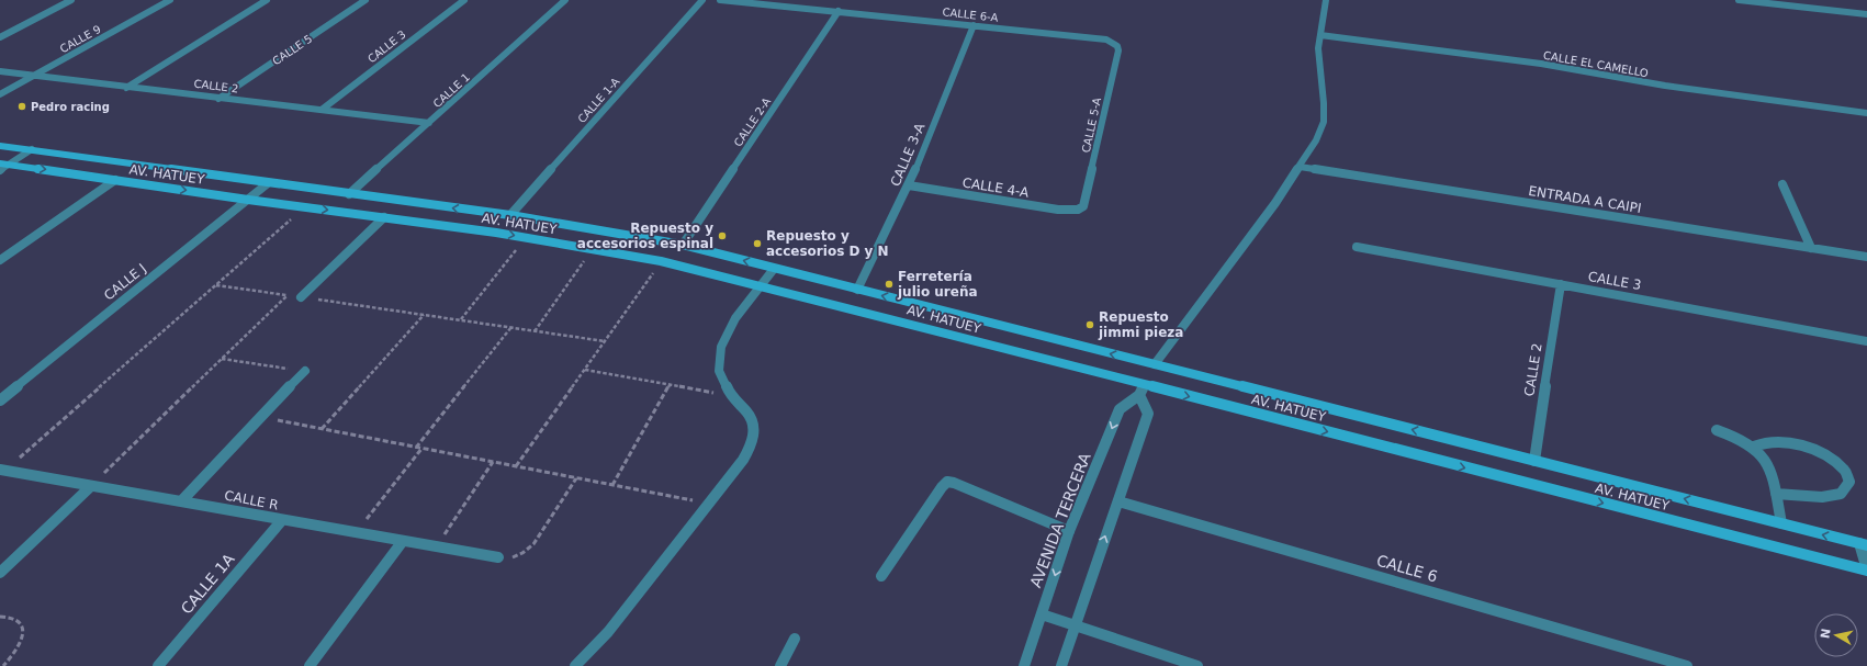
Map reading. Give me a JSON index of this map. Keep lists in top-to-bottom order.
{
  "streets": {
    "main road": ["AV. HATUEY"],
    "street": [
      "CALLE 6-A",
      "CALLE 9",
      "CALLE 3",
      "CALLE 5",
      "CALLE EL CAMELLO",
      "CALLE 2",
      "CALLE 1",
      "CALLE 1-A",
      "CALLE 2-A",
      "CALLE 5-A",
      "CALLE 3-A",
      "CALLE 4-A",
      "ENTRADA A CAIPI",
      "CALLE J",
      "CALLE R",
      "AVENIDA TERCERA",
      "CALLE 6",
      "CALLE 1A"
    ]
  },
  "crossings": [
    ["CALLE 6-A", "CALLE 2-A"],
    ["CALLE 6-A", "CALLE 5-A"],
    ["CALLE 6-A", "CALLE 3-A"],
    ["CALLE 9", "CALLE 2"],
    ["CALLE 3", "CALLE 2"],
    ["CALLE 5", "CALLE 2"],
    ["CALLE 2", "CALLE 1"],
    ["CALLE 2", "AV. HATUEY"],
    ["CALLE 1", "AV. HATUEY"],
    ["CALLE 1-A", "AV. HATUEY"],
    ["CALLE 2-A", "AV. HATUEY"],
    ["CALLE 5-A", "CALLE 4-A"],
    ["CALLE 3-A", "AV. HATUEY"],
    ["CALLE 3-A", "CALLE 4-A"],
    ["AV. HATUEY", "CALLE J"],
    ["AV. HATUEY", "AVENIDA TERCERA"],
    ["CALLE R", "CALLE 1A"]
  ],
  "places": [
    "Pedro racing",
    "Repuesto y accesorios espinal",
    "Repuesto y accesorios D y N",
    "Ferretería julio ureña",
    "Repuesto jimmi pieza"
  ],
  "north": "left"
}
